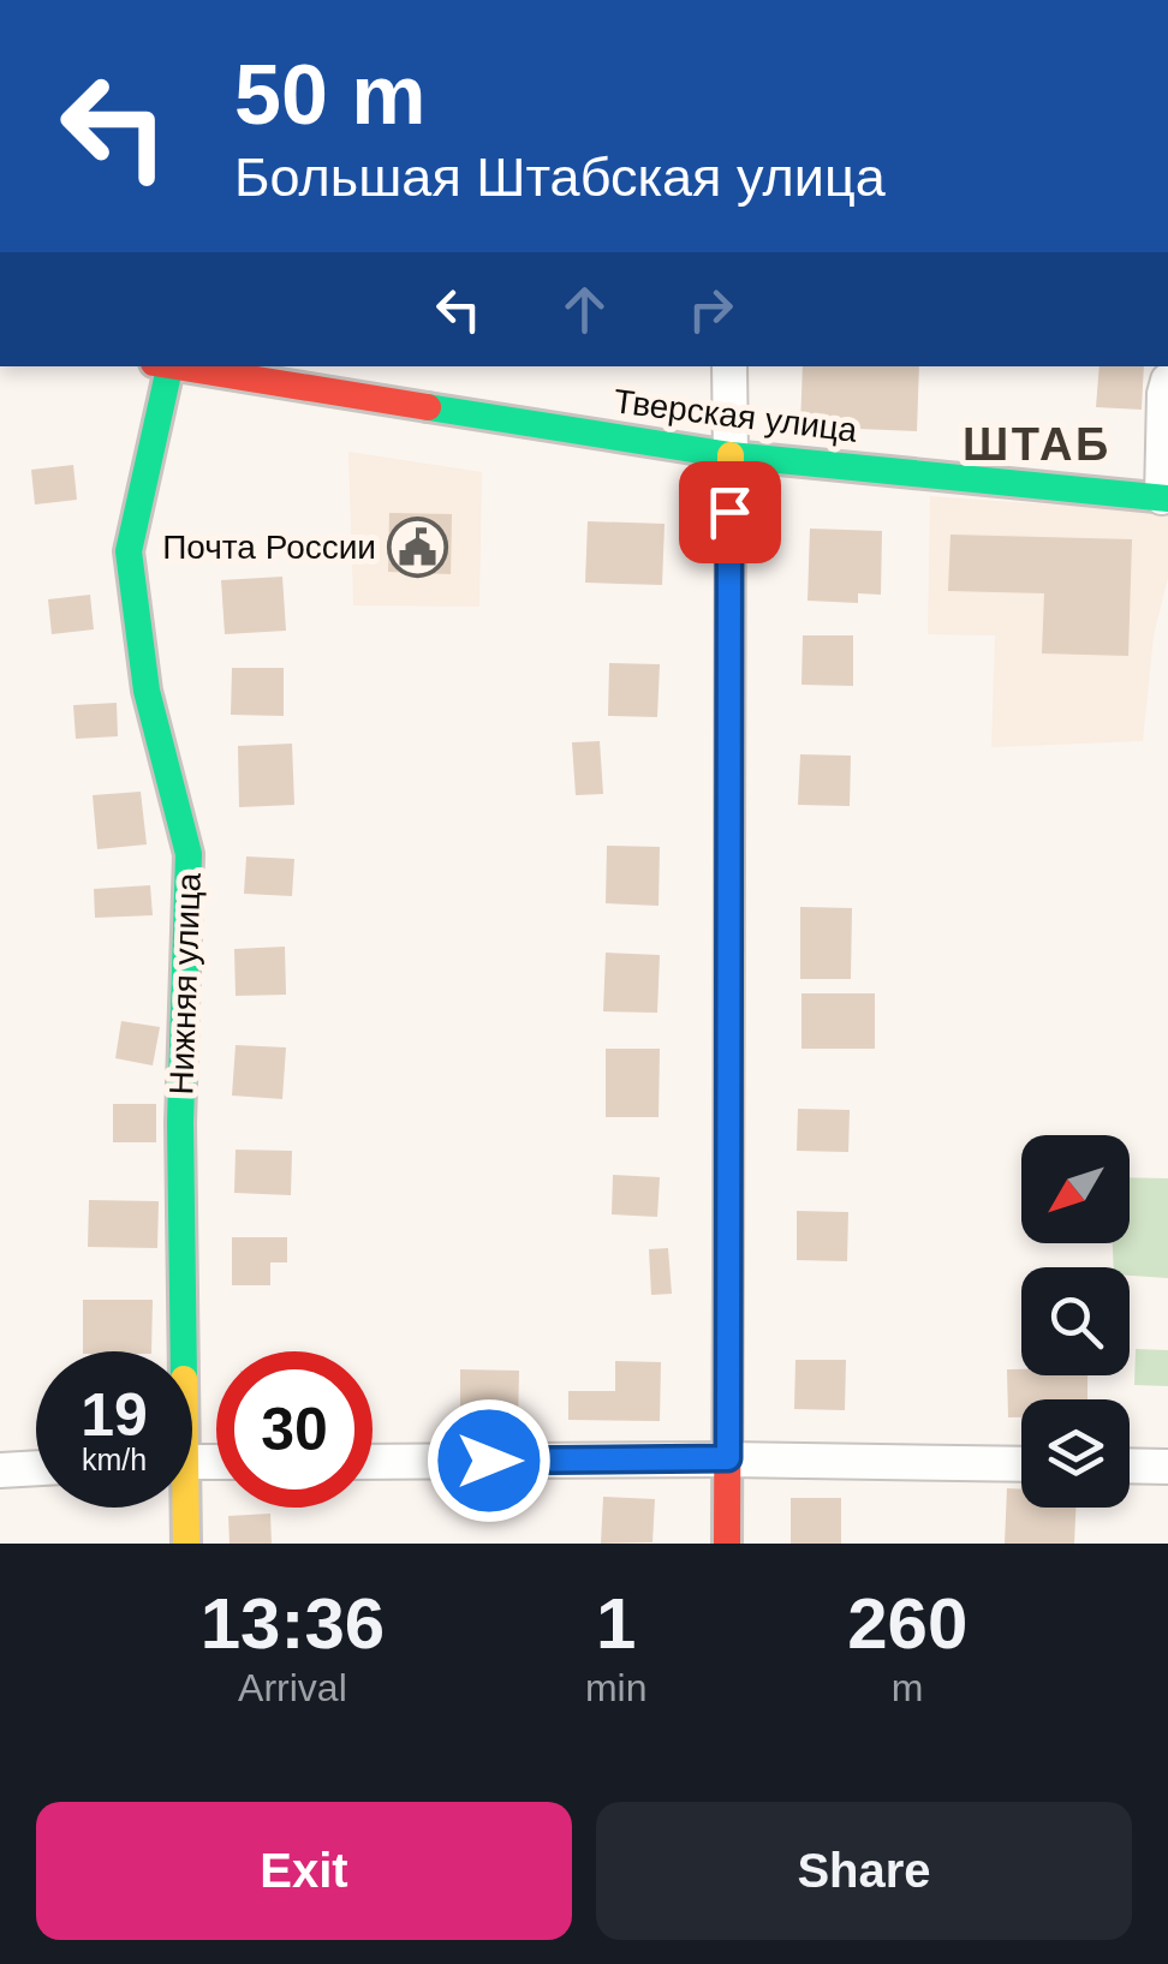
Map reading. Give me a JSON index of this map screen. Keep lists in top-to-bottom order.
{
  "streets": {
    "main road": ["Тверская улица", "Нижняя улица"]
  },
  "districts": ["ШТАБ"],
  "places": {
    "public building": ["Почта России"]
  },
  "north": "bottom left",
  "page": {
    "turn": ["50 m", "Большая Штабская улица"],
    "speed": "19 km/h",
    "limit": "30",
    "eta": [
      "13:36",
      "Arrival",
      "1",
      "min",
      "260",
      "m"
    ],
    "buttons": ["Exit", "Share"]
  }
}
